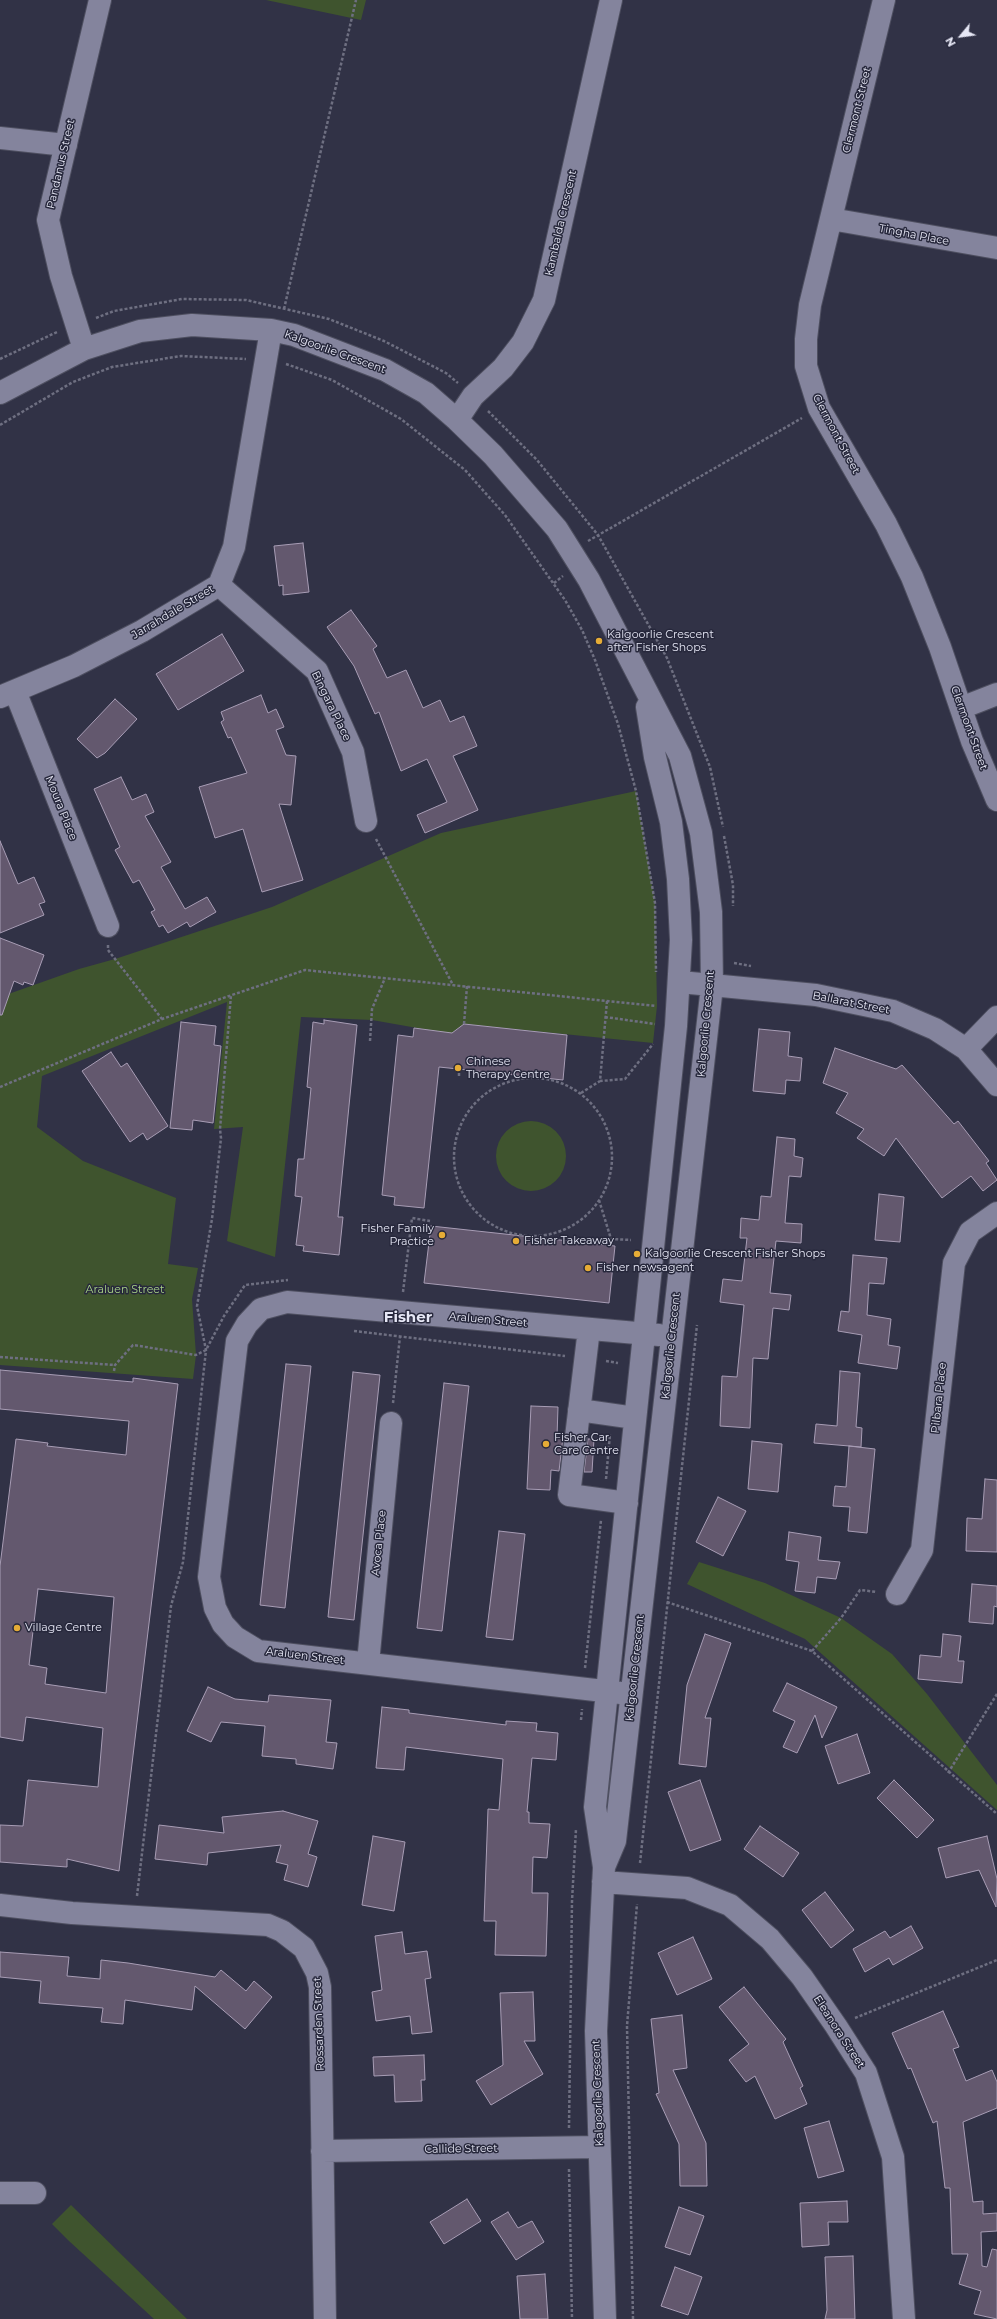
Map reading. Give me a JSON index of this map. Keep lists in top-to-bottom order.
{
  "streets": {
    "street": [
      "Clermont Street",
      "Pandanus Street",
      "Kambalda Crescent",
      "Tingha Place",
      "Kalgoorlie Crescent",
      "Jarrahdale Street",
      "Bingara Place",
      "Moura Place",
      "Ballarat Street",
      "Araluen Street",
      "Pilbara Place",
      "Avoca Place",
      "Rossarden Street",
      "Eleanora Street",
      "Callide Street"
    ]
  },
  "crossings": [
    ["Clermont Street", "Tingha Place"],
    ["Pandanus Street", "Kalgoorlie Crescent"],
    ["Kambalda Crescent", "Kalgoorlie Crescent"],
    ["Kalgoorlie Crescent", "Jarrahdale Street"],
    ["Kalgoorlie Crescent", "Ballarat Street"],
    ["Kalgoorlie Crescent", "Araluen Street"],
    ["Kalgoorlie Crescent", "Eleanora Street"],
    ["Kalgoorlie Crescent", "Callide Street"],
    ["Jarrahdale Street", "Bingara Place"],
    ["Jarrahdale Street", "Moura Place"],
    ["Araluen Street", "Avoca Place"],
    ["Rossarden Street", "Callide Street"]
  ],
  "districts": ["Fisher"],
  "parks": ["Araluen Street"],
  "places": [
    "Kalgoorlie Crescent after Fisher Shops",
    "Chinese Therapy Centre",
    "Fisher Family Practice",
    "Fisher Takeaway",
    "Kalgoorlie Crescent Fisher Shops",
    "Fisher newsagent",
    "Fisher Car Care Centre",
    "Village Centre"
  ],
  "north": "bottom left"
}
